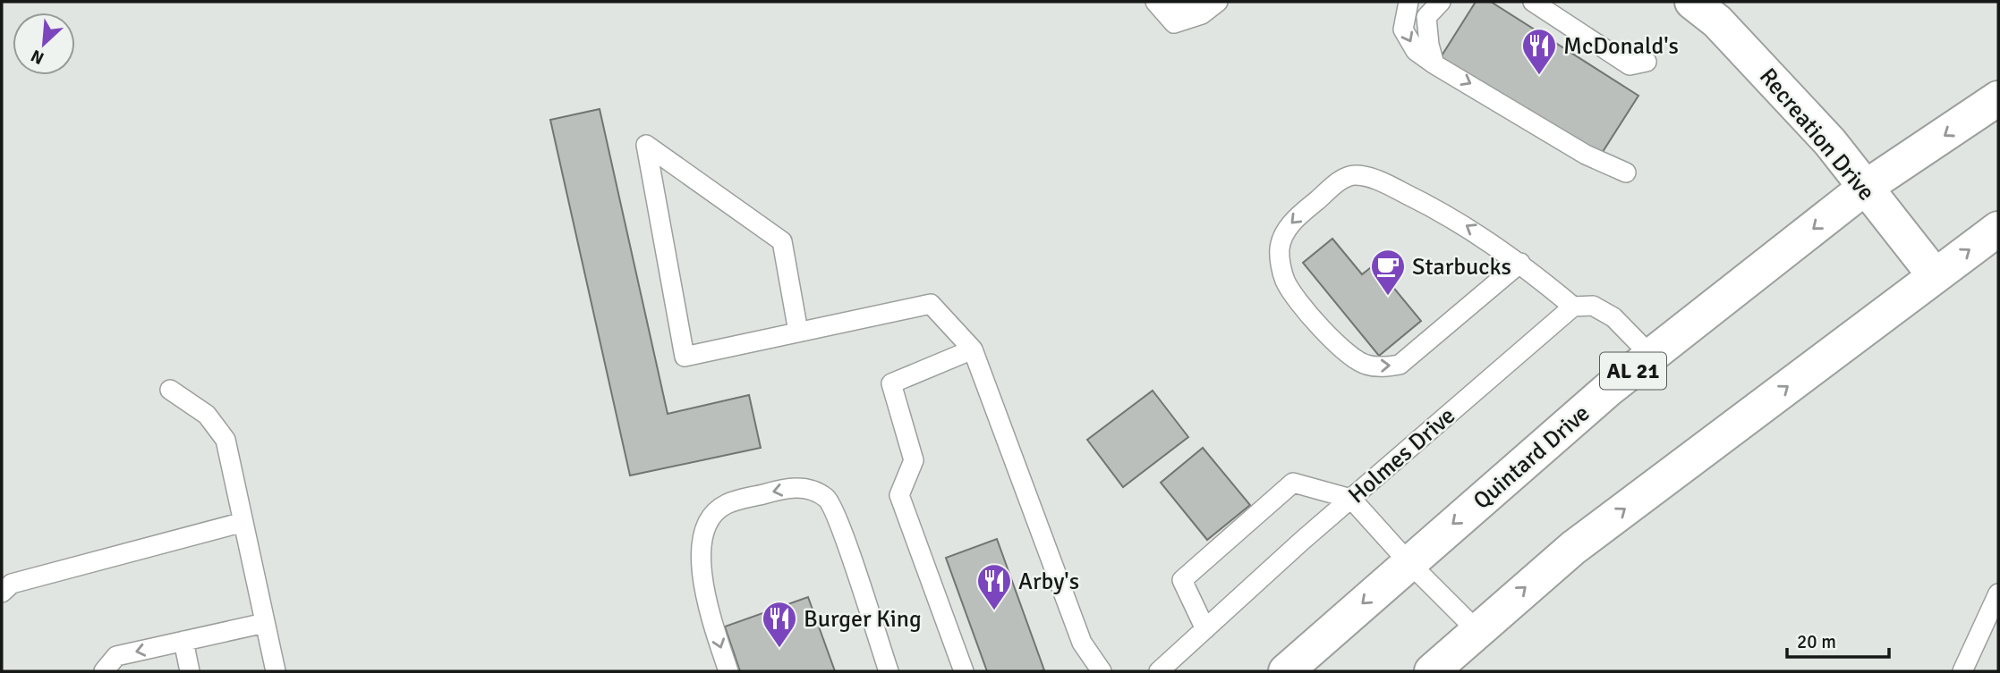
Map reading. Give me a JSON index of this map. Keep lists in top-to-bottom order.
{
  "streets": {
    "main road": ["Recreation Drive", "AL 21", "Quintard Drive"],
    "lane": ["Holmes Drive"]
  },
  "crossings": [
    ["Recreation Drive", "Quintard Drive"]
  ],
  "places": {
    "restaurant": ["McDonald's", "Arby's", "Burger King"],
    "cafe": ["Starbucks"]
  },
  "scale_bar": "20 m",
  "north": "bottom left"
}
